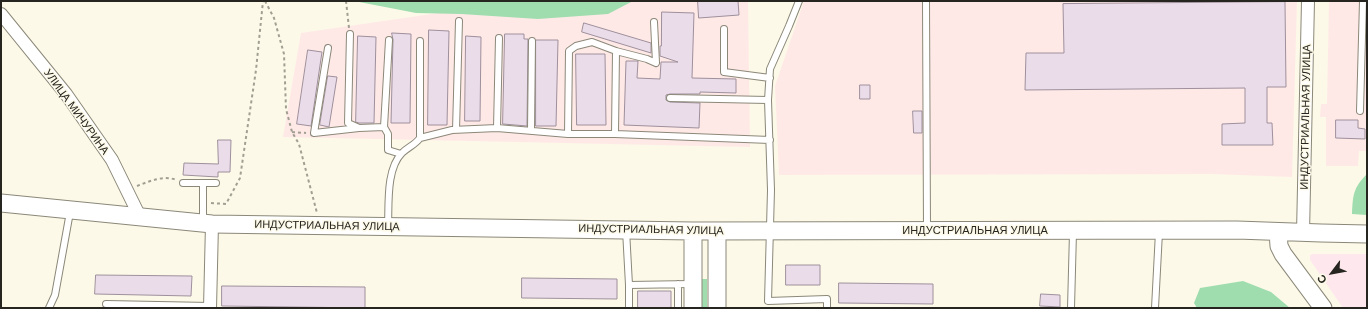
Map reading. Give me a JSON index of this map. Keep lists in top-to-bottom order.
{
  "streets": {
    "street": ["УЛИЦА МИЧУРИНА", "ИНДУСТРИАЛЬНАЯ УЛИЦА"]
  },
  "crossings": [
    ["УЛИЦА МИЧУРИНА", "ИНДУСТРИАЛЬНАЯ УЛИЦА"]
  ],
  "north": "bottom left"
}
